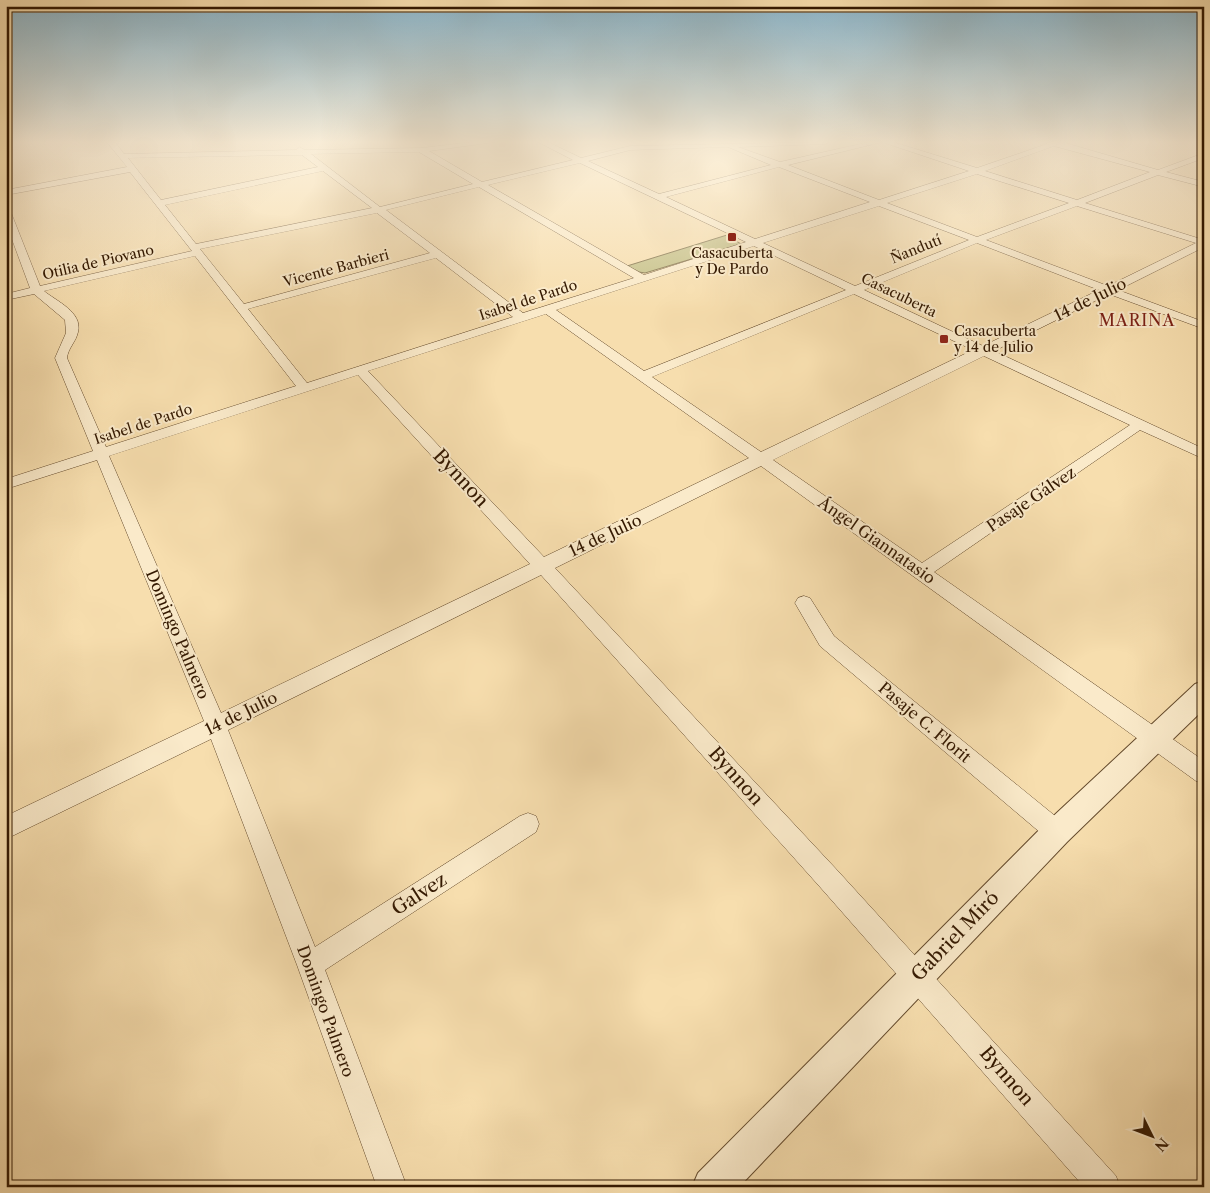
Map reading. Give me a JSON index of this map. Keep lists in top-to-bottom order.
{
  "streets": {
    "street": [
      "Ñandutí",
      "Otilia de Piovano",
      "Vicente Barbieri",
      "Casacuberta",
      "14 de Julio",
      "Isabel de Pardo",
      "Bynnon",
      "Pasaje Gálvez",
      "Ángel Giannatasio",
      "Domingo Palmero",
      "Pasaje C. Florit",
      "Galvez",
      "Gabriel Miró"
    ]
  },
  "crossings": [
    ["Ñandutí", "Casacuberta"],
    ["Ñandutí", "Ángel Giannatasio"],
    ["Otilia de Piovano", "Domingo Palmero"],
    ["Casacuberta", "14 de Julio"],
    ["Casacuberta", "Isabel de Pardo"],
    ["Casacuberta", "Pasaje Gálvez"],
    ["14 de Julio", "Bynnon"],
    ["14 de Julio", "Ángel Giannatasio"],
    ["14 de Julio", "Domingo Palmero"],
    ["Isabel de Pardo", "Bynnon"],
    ["Isabel de Pardo", "Ángel Giannatasio"],
    ["Isabel de Pardo", "Domingo Palmero"],
    ["Bynnon", "Gabriel Miró"],
    ["Pasaje Gálvez", "Ángel Giannatasio"],
    ["Ángel Giannatasio", "Gabriel Miró"],
    ["Domingo Palmero", "Galvez"],
    ["Pasaje C. Florit", "Gabriel Miró"]
  ],
  "districts": ["MARINA"],
  "places": {
    "transit": ["Casacuberta y De Pardo", "Casacuberta y 14 de Julio"]
  },
  "north": "bottom right"
}
